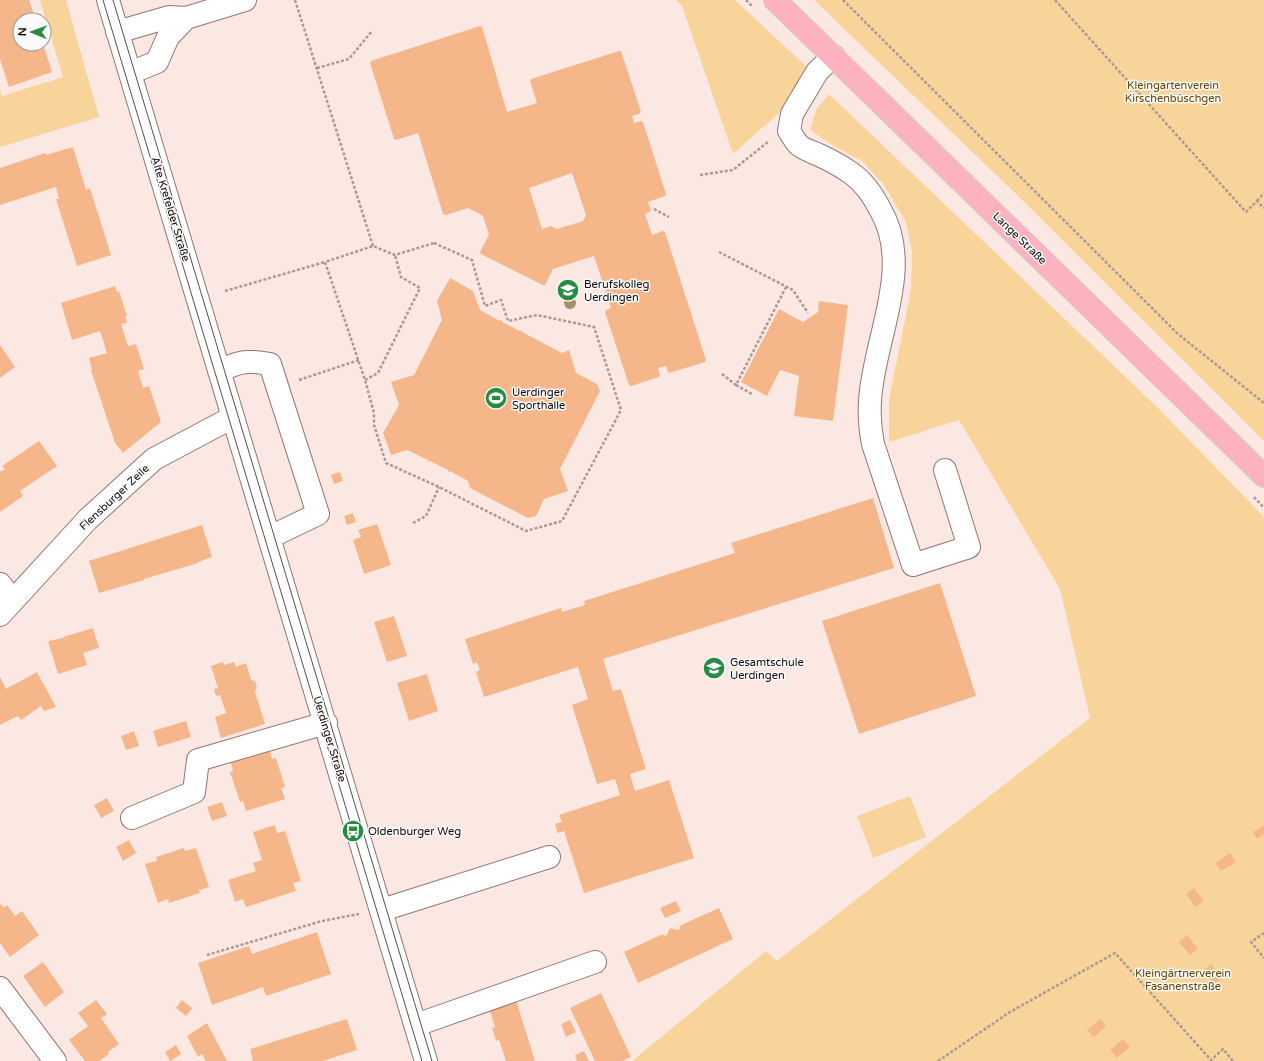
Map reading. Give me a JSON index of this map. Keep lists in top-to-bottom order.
{
  "streets": {
    "main road": ["Lange Straße"],
    "street": ["Alte Krefelder Straße", "Flensburger Zeile", "Uerdinger Straße"]
  },
  "crossings": [
    ["Alte Krefelder Straße", "Flensburger Zeile"],
    ["Alte Krefelder Straße", "Uerdinger Straße"],
    ["Flensburger Zeile", "Uerdinger Straße"]
  ],
  "parks": ["Kleingartenverein Kirschenbüschgen", "Kleingärtnerverein Fasanenstraße"],
  "places": {
    "school or university": ["Berufskolleg Uerdingen", "Gesamtschule Uerdingen"],
    "sports": ["Uerdinger Sporthalle"],
    "bus stop": ["Oldenburger Weg"]
  },
  "north": "left"
}
